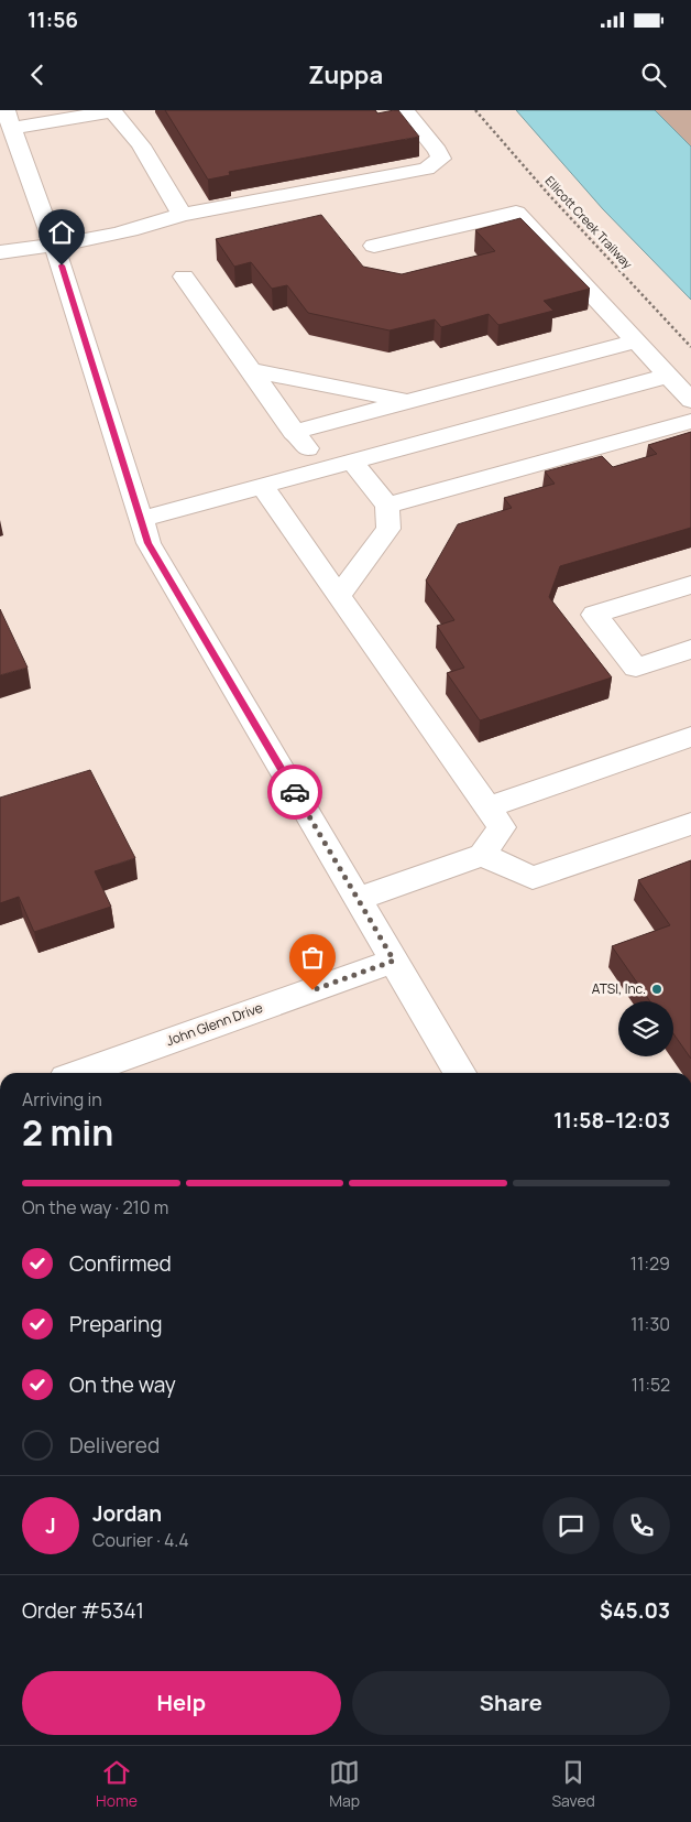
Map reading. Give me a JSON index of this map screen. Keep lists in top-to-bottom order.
{
  "streets": {
    "street": ["John Glenn Drive"],
    "path": ["Ellicott Creek Trailway"]
  },
  "places": ["ATSI, Inc."],
  "page": {
    "status": "11:56",
    "header": "Zuppa",
    "heading": ["2 min", "Arriving in", "11:58–12:03"],
    "panel": [
      "Jordan",
      "Courier · 4.4",
      "Order #5341",
      "$45.03"
    ],
    "bar": "On the way · 210 m",
    "list": [
      ["Confirmed", "11:29"],
      ["Preparing", "11:30"],
      ["On the way", "11:52"],
      "Delivered"
    ],
    "round": "J",
    "buttons": ["Help", "Share"],
    "tabs": ["Home", "Map", "Saved"]
  }
}
